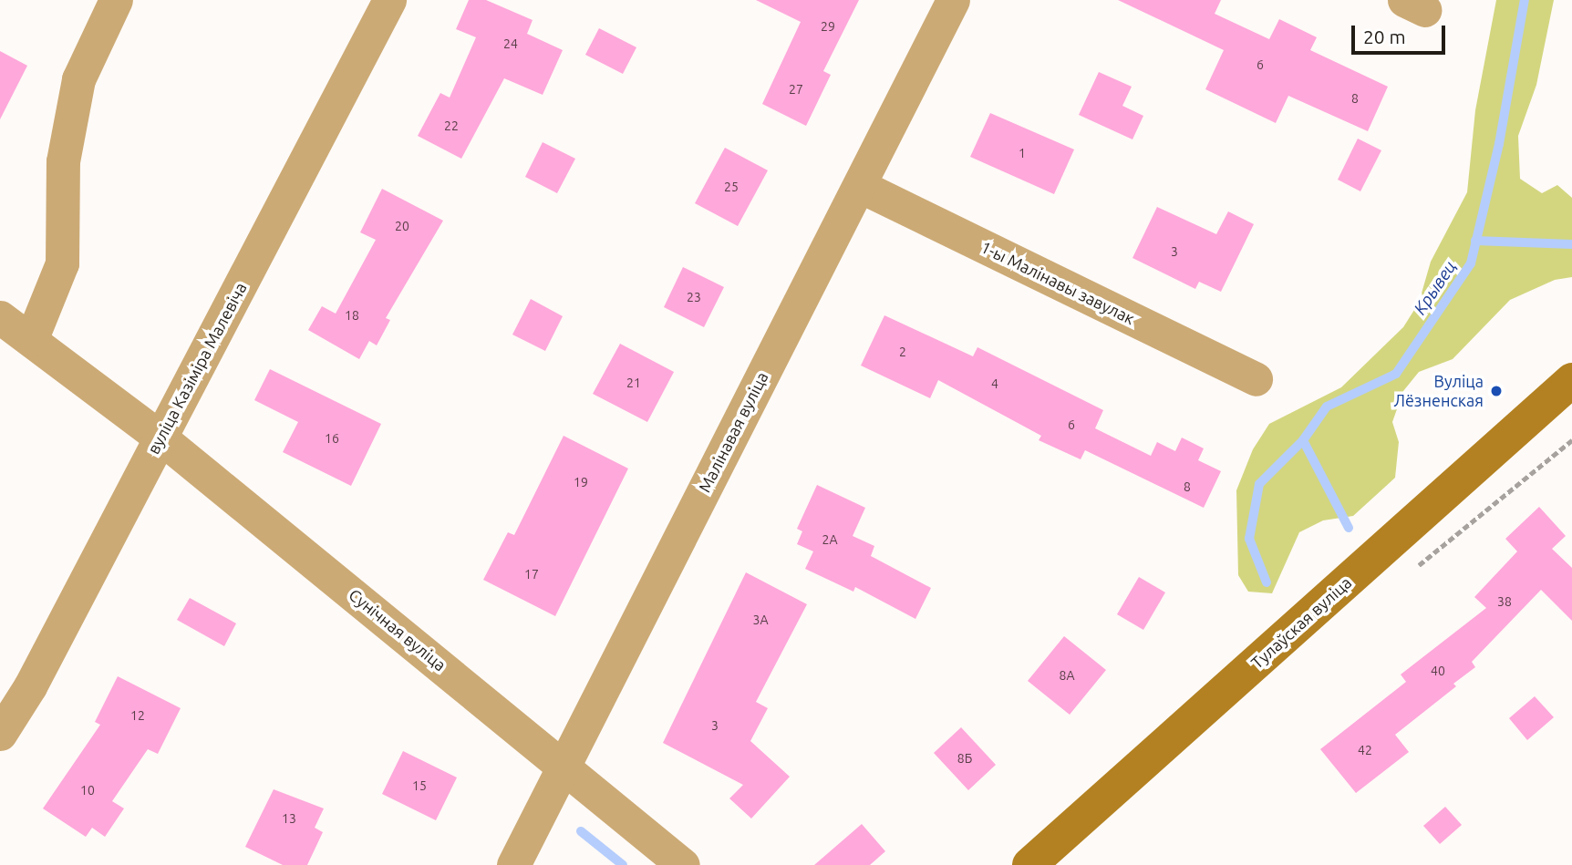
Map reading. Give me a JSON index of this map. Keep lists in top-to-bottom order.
{
  "streets": {
    "main road": ["Тулаўская вуліца"],
    "street": [
      "1-ы Малінавы завулак",
      "вуліца Казіміра Малевіча",
      "Малінавая вуліца",
      "Сунічная вуліца"
    ]
  },
  "crossings": [
    ["1-ы Малінавы завулак", "Малінавая вуліца"],
    ["вуліца Казіміра Малевіча", "Сунічная вуліца"],
    ["Малінавая вуліца", "Сунічная вуліца"]
  ],
  "water": ["Крывец"],
  "places": ["Вуліца Лёзненская"],
  "house_numbers": [
    "29",
    "24",
    "6",
    "27",
    "8",
    "22",
    "1",
    "25",
    "20",
    "3",
    "23",
    "18",
    "2",
    "21",
    "4",
    "6",
    "16",
    "19",
    "8",
    "2А",
    "17",
    "38",
    "3А",
    "40",
    "8А",
    "12",
    "3",
    "42",
    "8Б",
    "15",
    "10",
    "13"
  ],
  "scale_bar": "20 m"
}
